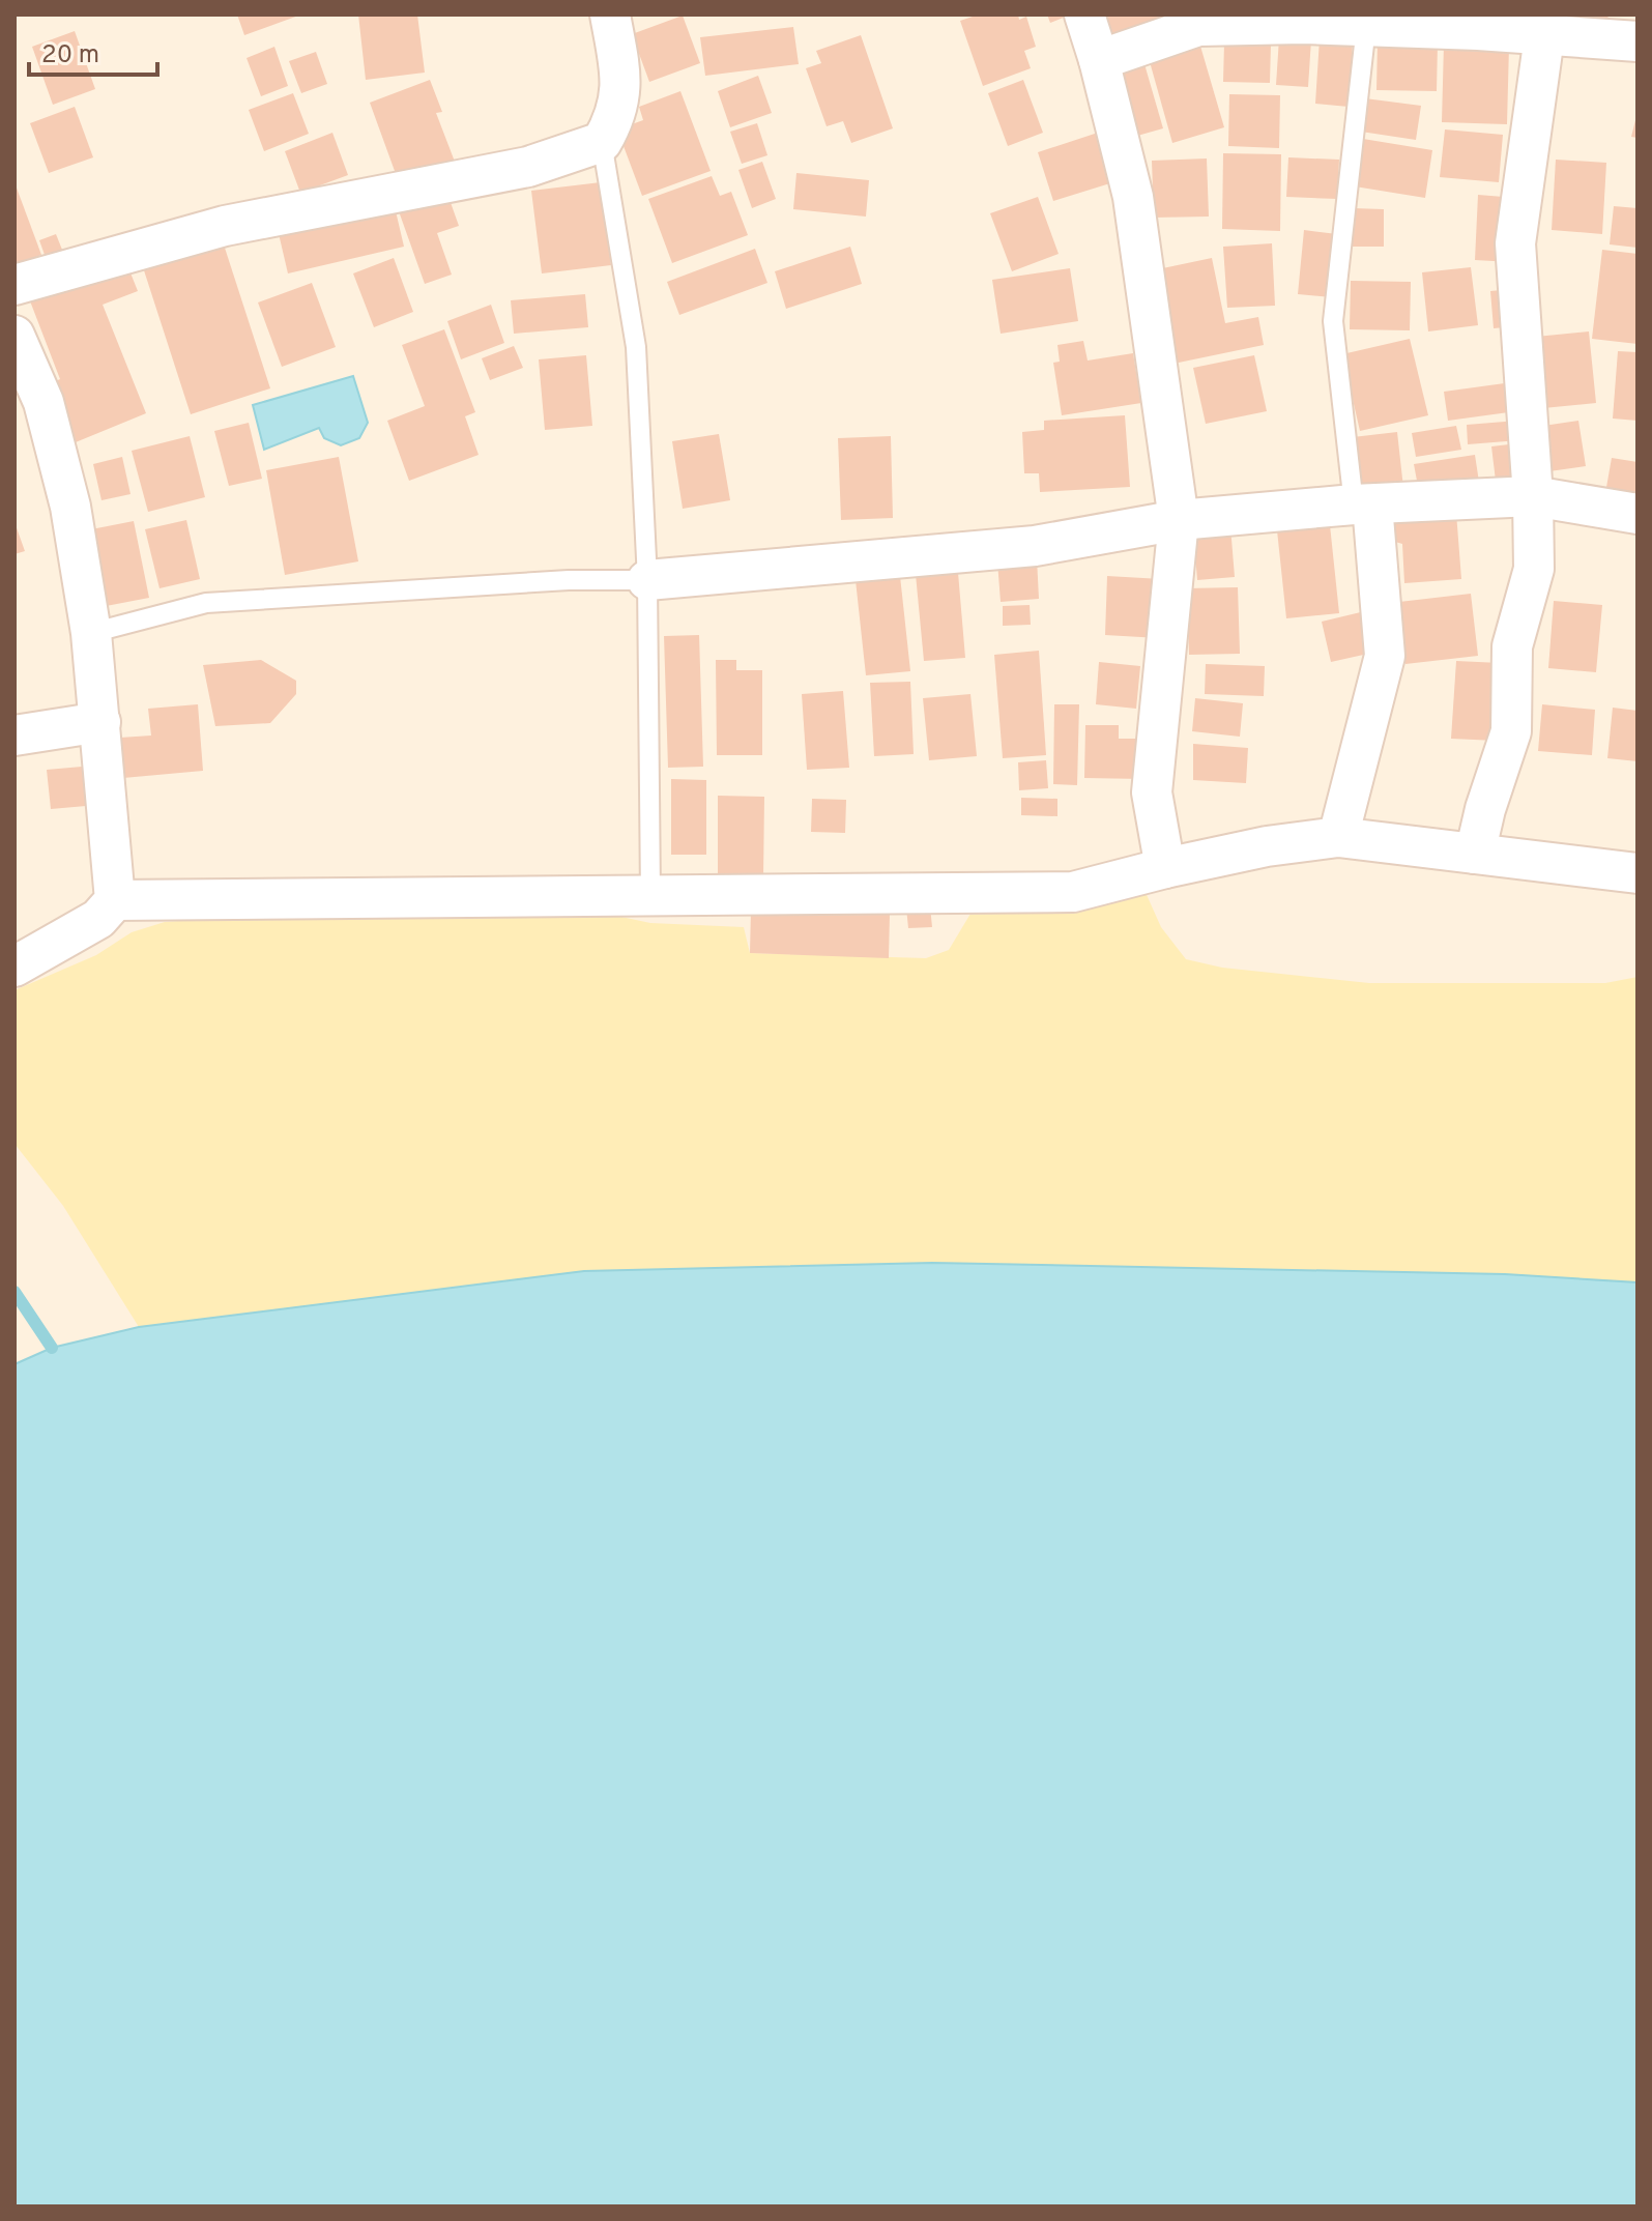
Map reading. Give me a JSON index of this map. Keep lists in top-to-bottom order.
{
  "scale_bar": "20 m"
}
